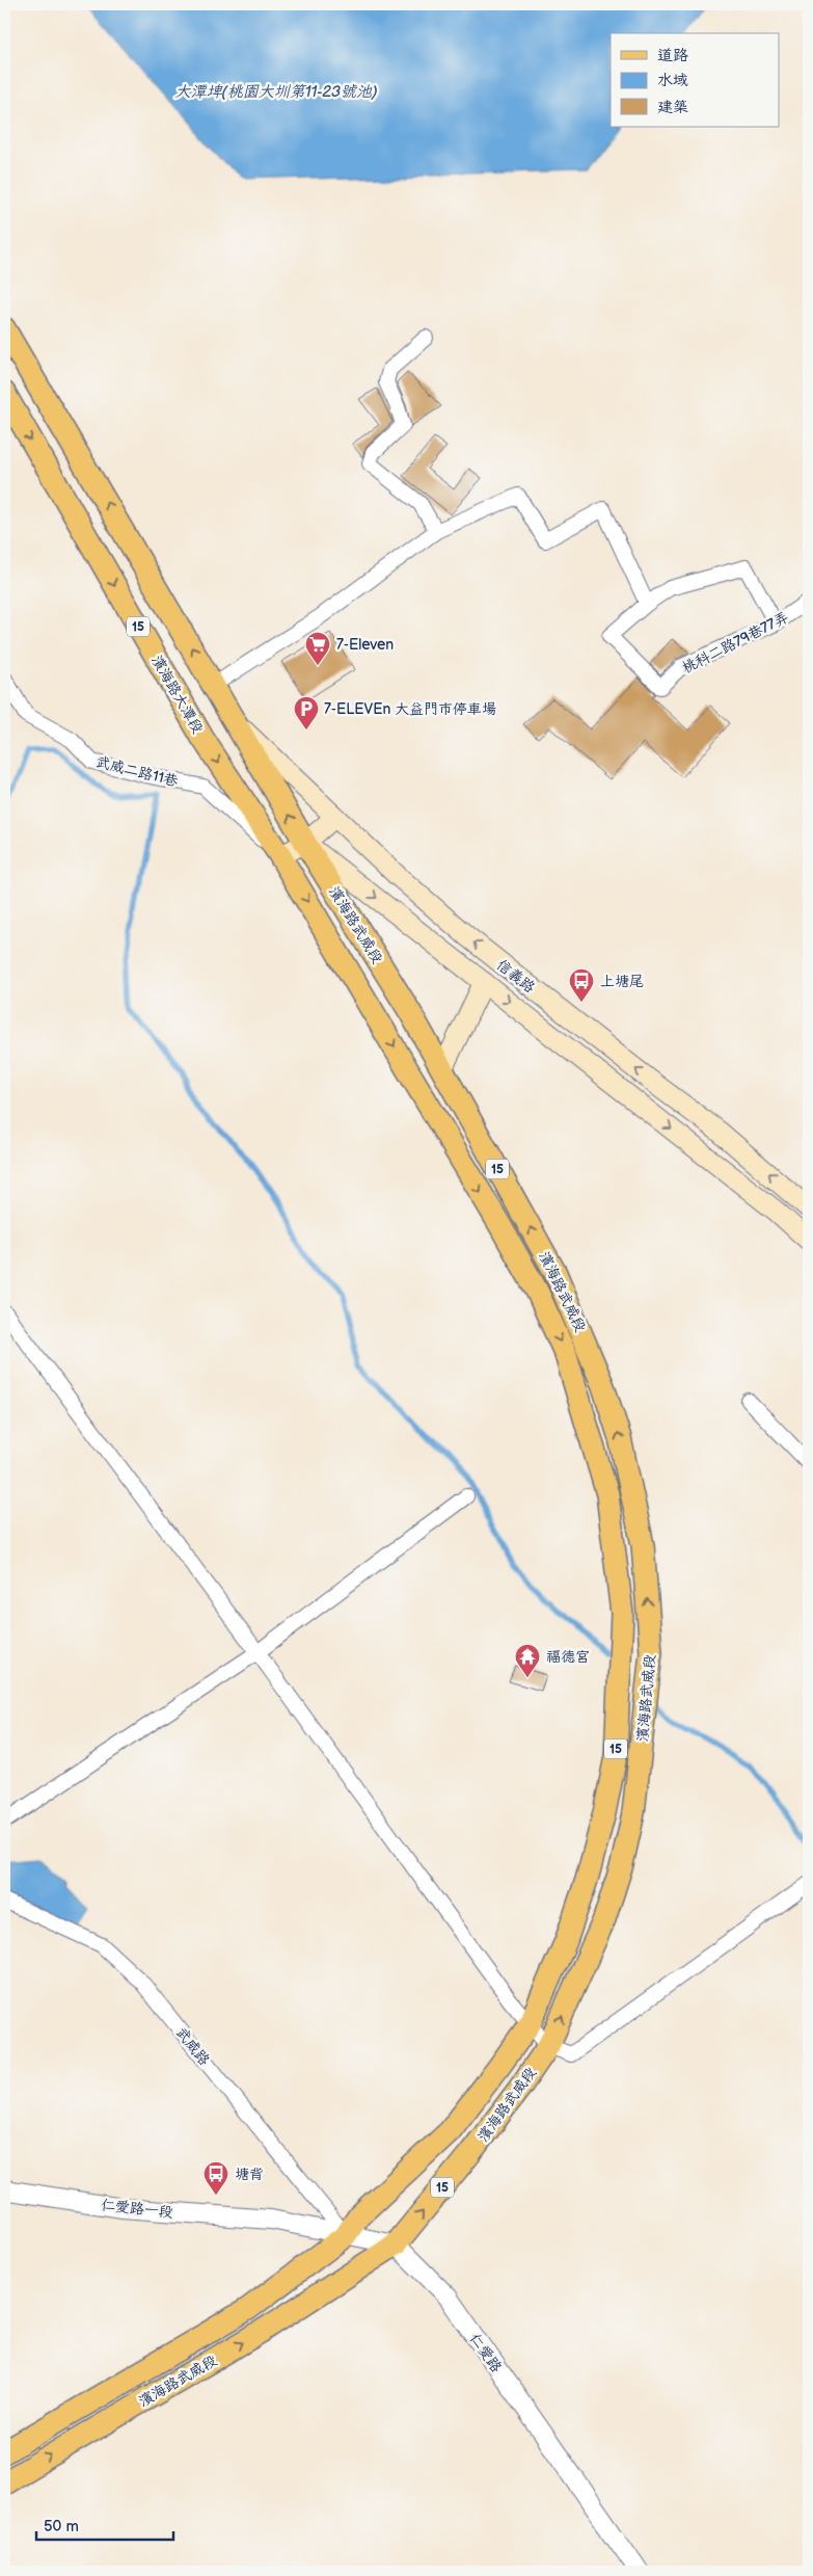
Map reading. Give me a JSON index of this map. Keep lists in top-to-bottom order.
{
  "streets": {
    "main road": [
      "15",
      "濱海路大潭段",
      "濱海路武威段",
      "信義路"
    ],
    "street": [
      "桃科二路79巷77弄",
      "武威二路11巷",
      "武威路",
      "仁愛路一段",
      "仁愛路"
    ]
  },
  "crossings": [
    ["15", "濱海路武威段"],
    ["15", "信義路"],
    ["濱海路大潭段", "武威二路11巷"],
    ["濱海路大潭段", "濱海路武威段"],
    ["武威二路11巷", "濱海路武威段"],
    ["濱海路武威段", "信義路"],
    ["濱海路武威段", "武威路"],
    ["濱海路武威段", "仁愛路一段"],
    ["濱海路武威段", "仁愛路"],
    ["武威路", "仁愛路一段"]
  ],
  "water": ["大潭埤(桃園大圳第11-23號池)"],
  "places": {
    "supermarket": ["7-Eleven"],
    "parking": ["7-ELEVEn 大益門市停車場"],
    "bus stop": ["上塘尾", "塘背"],
    "temple": ["福德宮"]
  },
  "legend": ["道路", "水域", "建築"],
  "scale_bar": "50 m"
}
